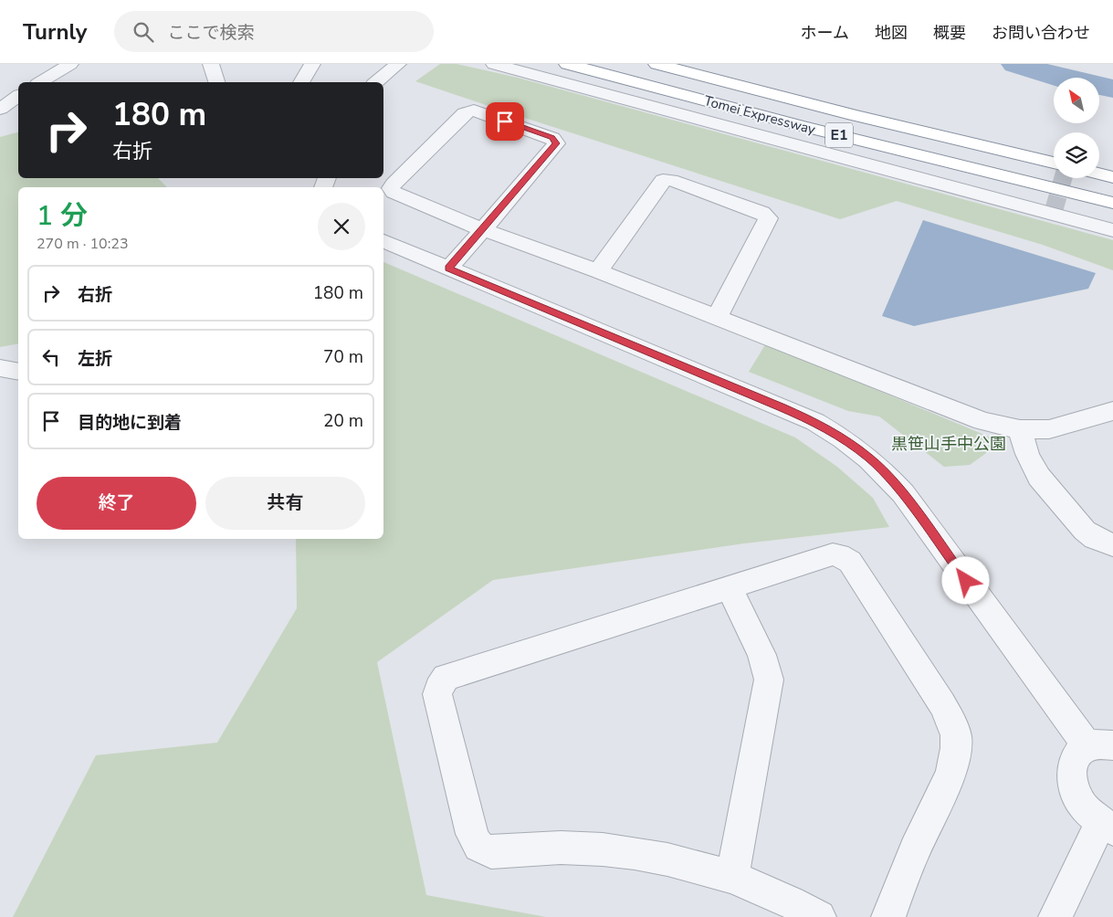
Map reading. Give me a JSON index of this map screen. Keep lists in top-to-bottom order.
{
  "streets": {
    "highway": ["Tomei Expressway", "E1"]
  },
  "parks": ["黒笹山手中公園"],
  "north": "top left",
  "page": {
    "header": "Turnly",
    "search": "ここで検索",
    "nav": [
      "ホーム",
      "地図",
      "概要",
      "お問い合わせ"
    ],
    "turn": ["180 m", "右折"],
    "heading": ["1 分", "270 m · 10:23"],
    "list": [
      {
        "name": "右折",
        "value": "180 m"
      },
      {
        "name": "左折",
        "value": "70 m"
      },
      {
        "name": "目的地に到着",
        "value": "20 m"
      }
    ],
    "buttons": ["終了", "共有"]
  }
}
